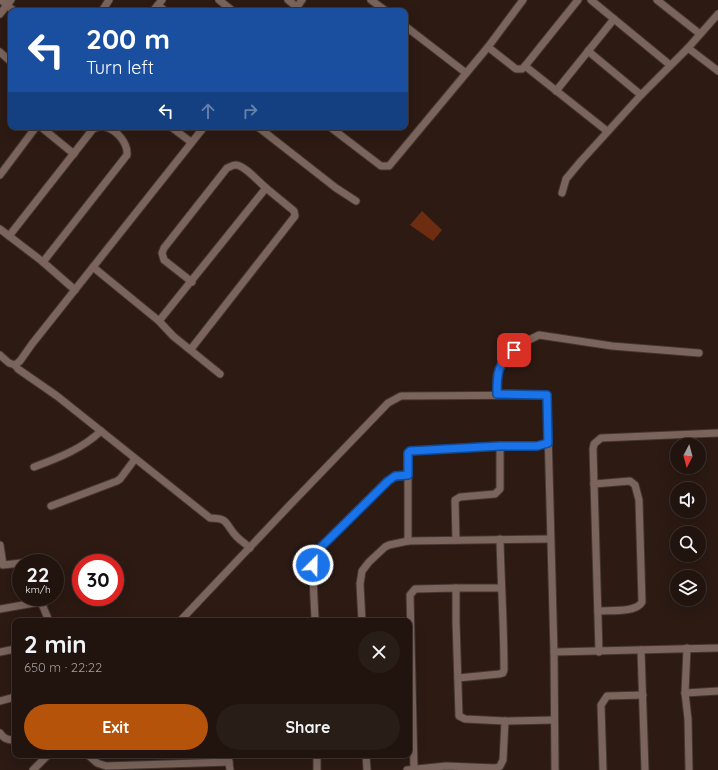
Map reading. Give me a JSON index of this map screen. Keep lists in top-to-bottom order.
{
  "north": "bottom",
  "page": {
    "turn": ["200 m", "Turn left"],
    "speed": "22 km/h",
    "limit": "30",
    "heading": ["2 min", "650 m · 22:22"],
    "buttons": ["Exit", "Share"]
  }
}
